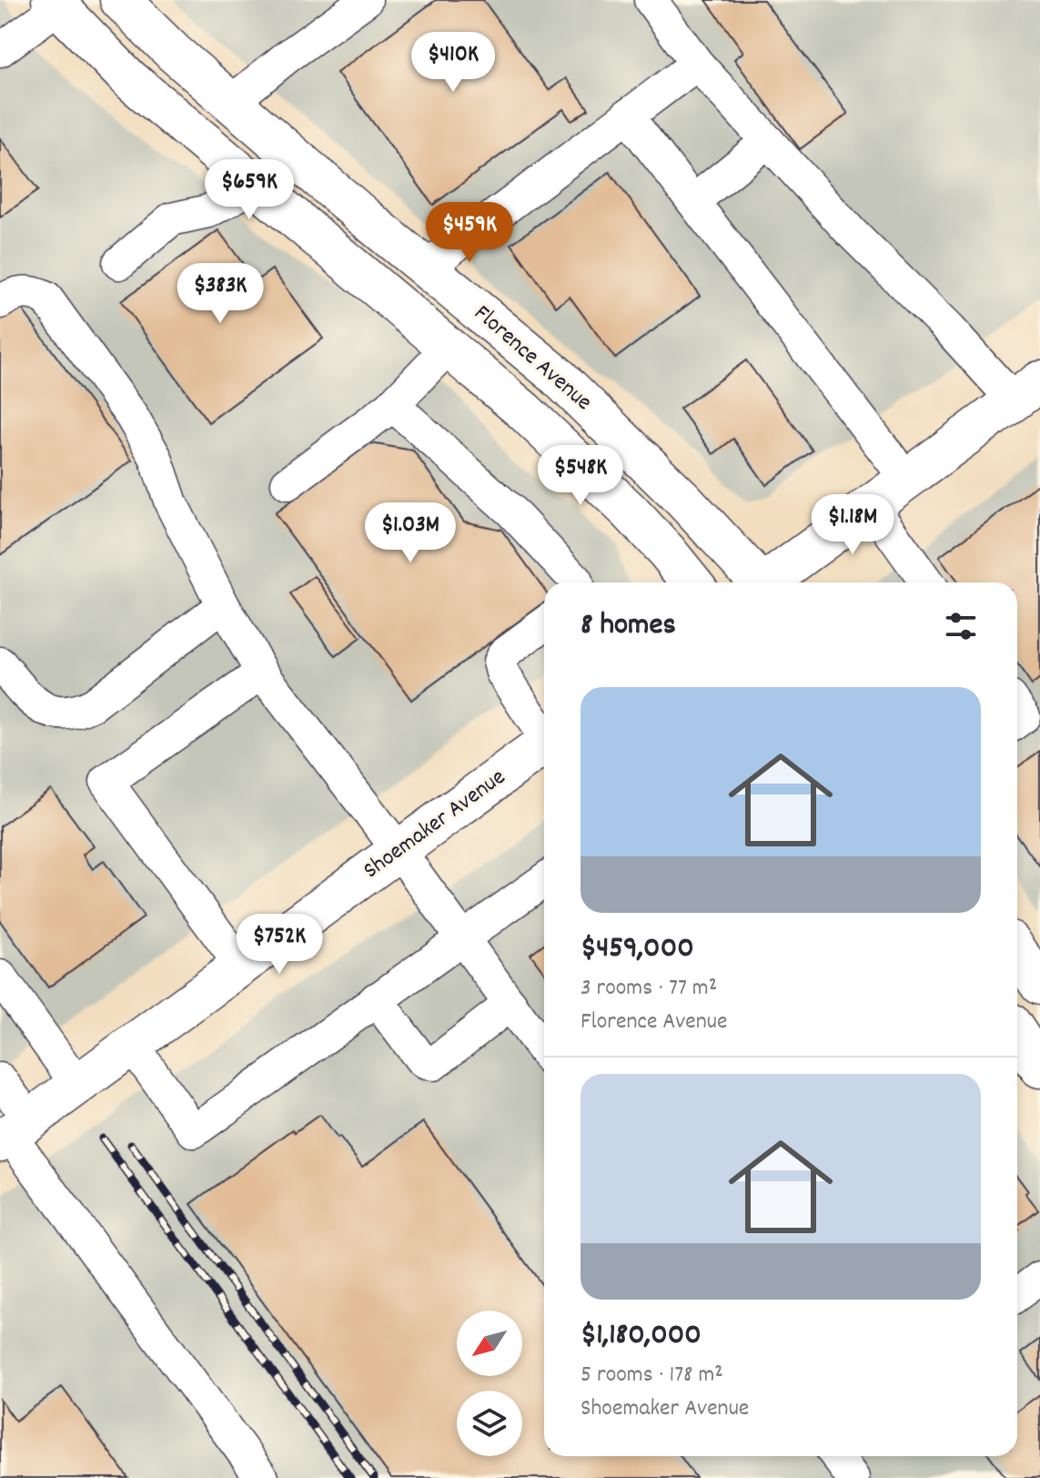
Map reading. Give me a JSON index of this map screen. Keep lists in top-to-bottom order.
{
  "streets": {
    "main road": ["Florence Avenue", "Shoemaker Avenue"]
  },
  "north": "bottom left",
  "page": {
    "price": [
      "$410K",
      "$659K",
      "$459K",
      "$383K",
      "$548K",
      "$1.18M",
      "$1.03M",
      "$752K"
    ],
    "heading": "8 homes",
    "list": [
      {
        "name": "$459,000",
        "note": "3 rooms · 77 m² · Florence Avenue"
      },
      {
        "name": "$1,180,000",
        "note": "5 rooms · 178 m² · Shoemaker Avenue"
      }
    ]
  }
}
